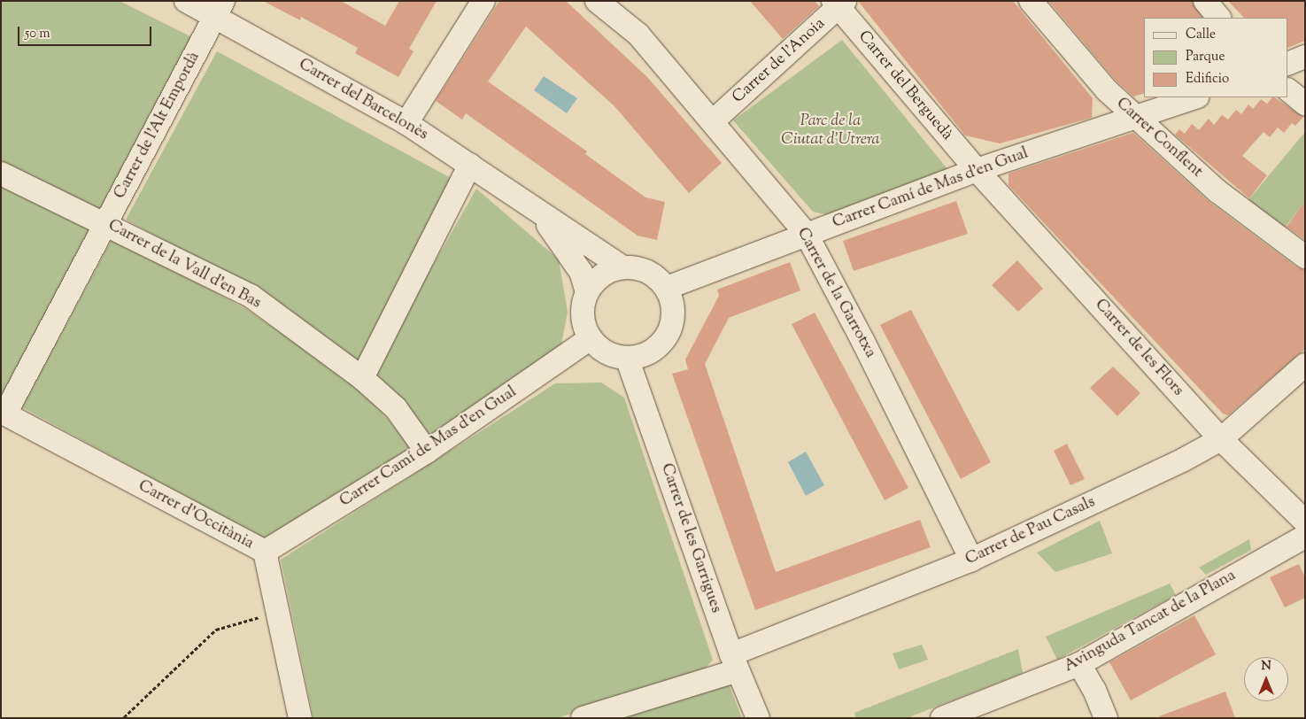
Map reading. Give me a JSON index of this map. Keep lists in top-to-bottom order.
{
  "streets": {
    "street": [
      "Carrer de l'Anoia",
      "Carrer del Berguedà",
      "Carrer del Barcelonès",
      "Carrer de l'Alt Empordà",
      "Carrer Conflent",
      "Carrer Camí de Mas d'en Gual",
      "Carrer de la Vall d'en Bas",
      "Carrer de la Garrotxa",
      "Carrer de les Flors",
      "Carrer d'Occitània",
      "Carrer de Pau Casals",
      "Carrer de les Garrigues",
      "Avinguda Tancat de la Plana"
    ]
  },
  "crossings": [
    ["Carrer de l'Anoia", "Carrer del Berguedà"],
    ["Carrer de l'Anoia", "Carrer de la Garrotxa"],
    ["Carrer del Berguedà", "Carrer Camí de Mas d'en Gual"],
    ["Carrer del Berguedà", "Carrer de les Flors"],
    ["Carrer del Barcelonès", "Carrer de l'Alt Empordà"],
    ["Carrer del Barcelonès", "Carrer Camí de Mas d'en Gual"],
    ["Carrer del Barcelonès", "Carrer de les Garrigues"],
    ["Carrer de l'Alt Empordà", "Carrer de la Vall d'en Bas"],
    ["Carrer de l'Alt Empordà", "Carrer d'Occitània"],
    ["Carrer Conflent", "Carrer Camí de Mas d'en Gual"],
    ["Carrer Camí de Mas d'en Gual", "Carrer de la Vall d'en Bas"],
    ["Carrer Camí de Mas d'en Gual", "Carrer de la Garrotxa"],
    ["Carrer Camí de Mas d'en Gual", "Carrer de les Flors"],
    ["Carrer Camí de Mas d'en Gual", "Carrer d'Occitània"],
    ["Carrer Camí de Mas d'en Gual", "Carrer de les Garrigues"],
    ["Carrer de la Garrotxa", "Carrer de Pau Casals"],
    ["Carrer de les Flors", "Carrer de Pau Casals"],
    ["Carrer de Pau Casals", "Carrer de les Garrigues"]
  ],
  "parks": ["Parc de la Ciutat d'Utrera"],
  "legend": ["Calle", "Parque", "Edificio"],
  "scale_bar": "50 m",
  "north": "top"
}
